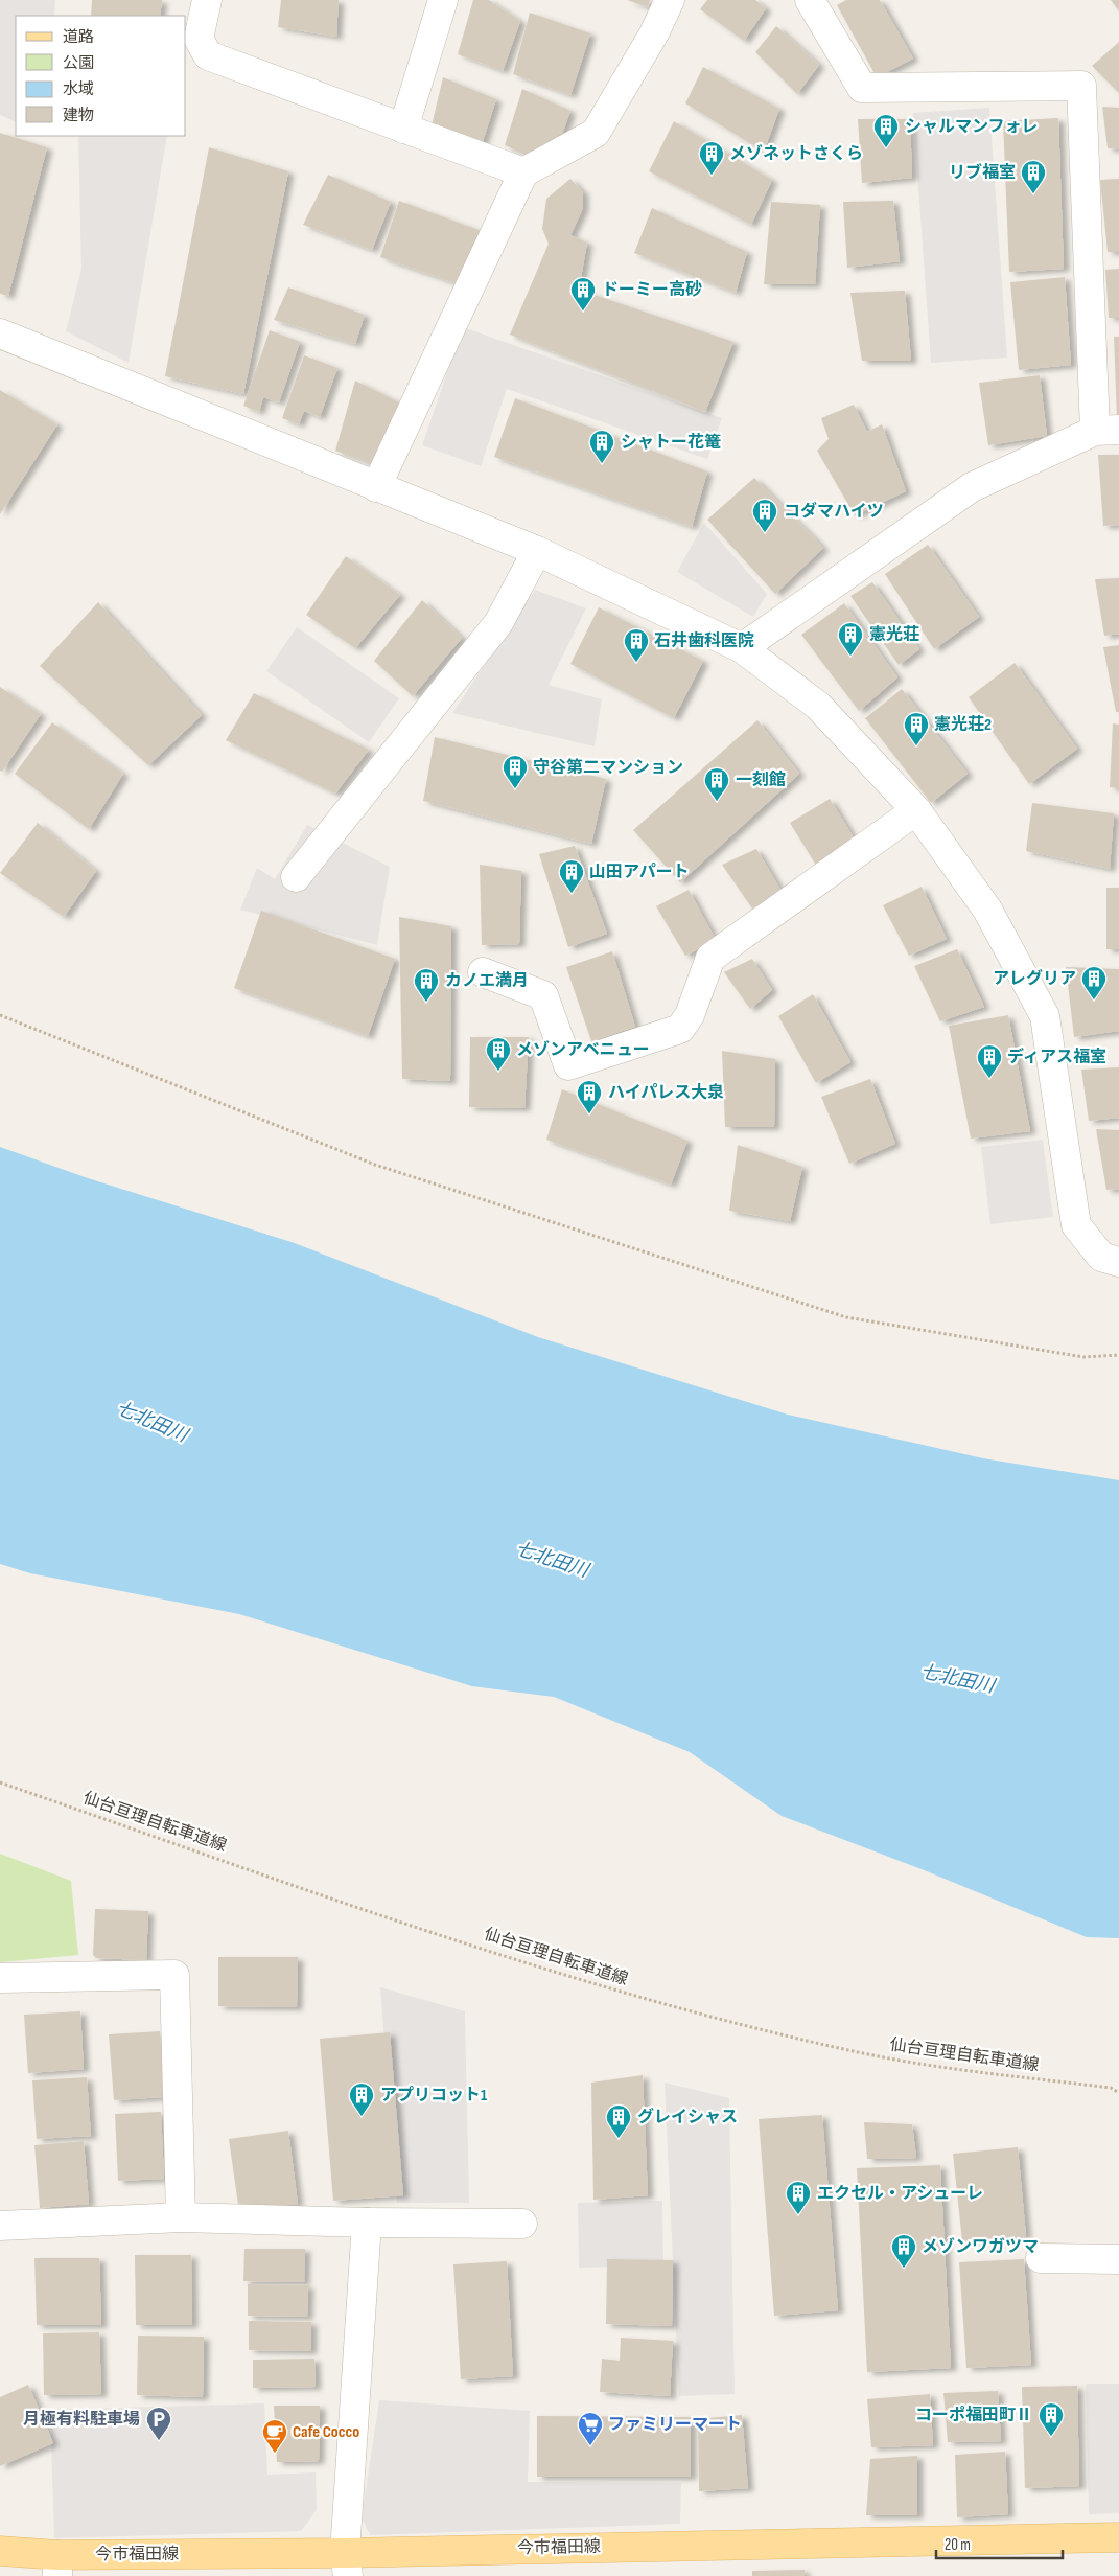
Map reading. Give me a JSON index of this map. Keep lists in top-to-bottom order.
{
  "streets": {
    "main road": ["今市福田線"],
    "path": ["仙台亘理自転車道線"]
  },
  "water": ["七北田川"],
  "places": {
    "building": [
      "シャルマンフォレ",
      "メゾネットさくら",
      "リブ福室",
      "ドーミー高砂",
      "シャトー花篭",
      "コダマハイツ",
      "憲光荘",
      "石井歯科医院",
      "憲光荘2",
      "守谷第二マンション",
      "一刻館",
      "山田アパート",
      "アレグリア",
      "カノエ満月",
      "メゾンアベニュー",
      "ディアス福室",
      "ハイパレス大泉",
      "アプリコット1",
      "グレイシャス",
      "エクセル・アシューレ",
      "メゾンワガツマ",
      "コーポ福田町Ⅱ"
    ],
    "parking": ["月極有料駐車場"],
    "supermarket": ["ファミリーマート"],
    "cafe": ["Cafe Cocco"]
  },
  "legend": [
    "道路",
    "公園",
    "水域",
    "建物"
  ],
  "scale_bar": "20 m"
}
